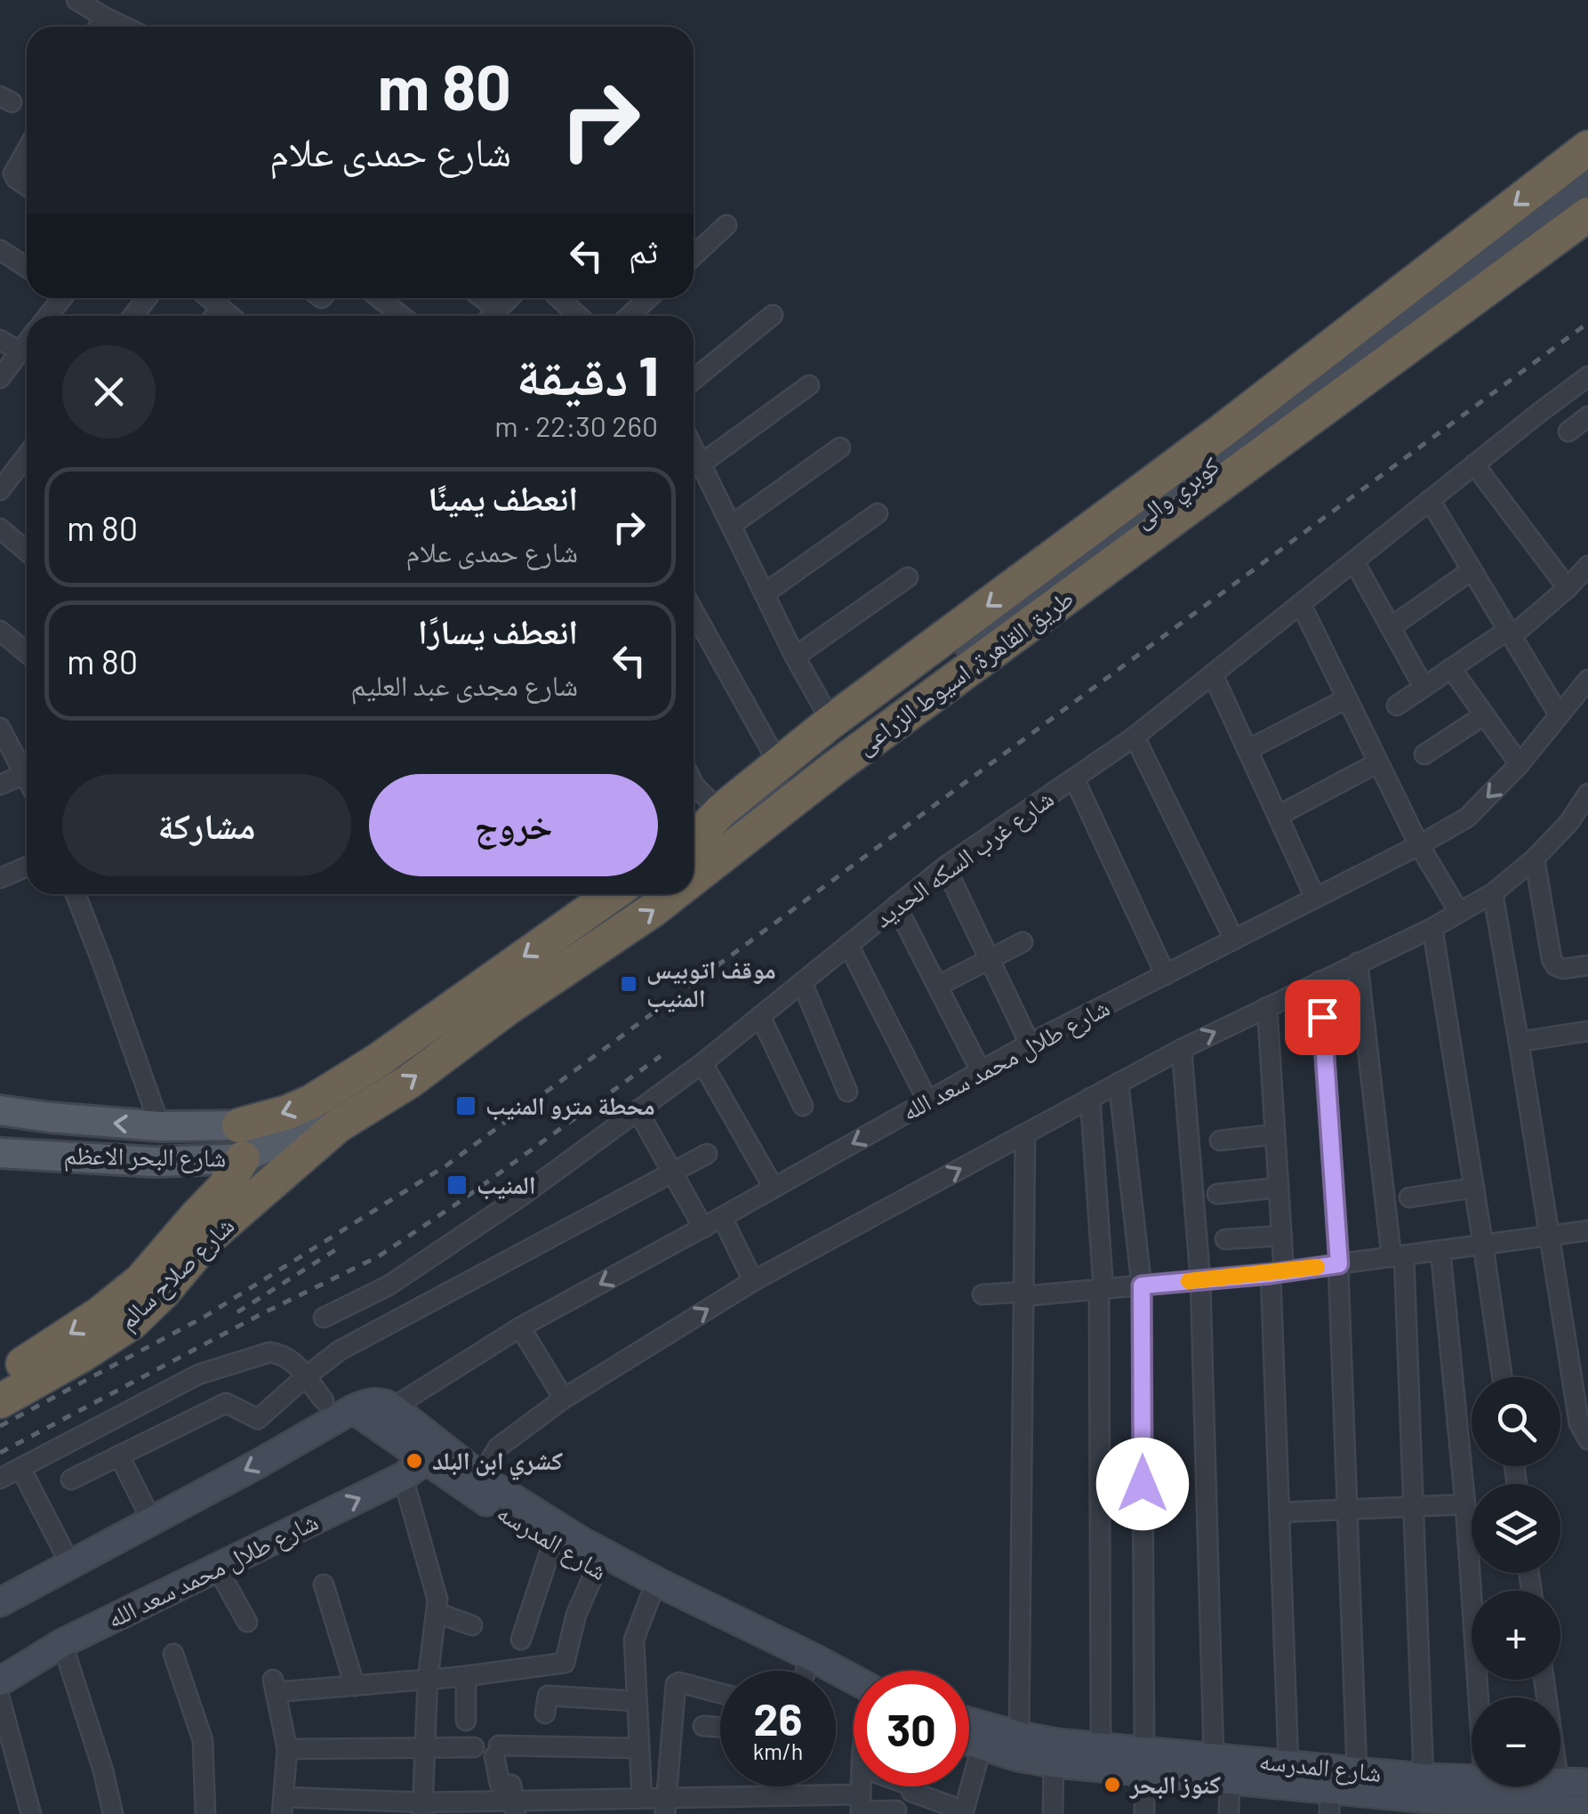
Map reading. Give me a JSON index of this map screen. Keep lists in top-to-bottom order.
{
  "streets": {
    "highway": ["طريق القاهرة, اسيوط الزراعى", "شارع صلاح سالم"],
    "main road": [
      "كوبري والى",
      "شارع طلال محمد سعد الله",
      "شارع البحر الاعظم",
      "شارع المدرسه"
    ],
    "street": ["شارع غرب السكه الحديد"]
  },
  "crossings": [
    ["كوبري والى", "طريق القاهرة, اسيوط الزراعى"],
    ["طريق القاهرة, اسيوط الزراعى", "شارع البحر الاعظم"],
    ["طريق القاهرة, اسيوط الزراعى", "شارع صلاح سالم"],
    ["شارع طلال محمد سعد الله", "شارع المدرسه"],
    ["شارع البحر الاعظم", "شارع صلاح سالم"]
  ],
  "places": {
    "transit": ["موقف اتوبيس المنيب", "محطة مترو المنيب", "المنيب"],
    "other": ["كشري ابن البلد", "كنوز البحر"]
  },
  "page": {
    "turn": ["80 m", "شارع حمدى علام"],
    "then": "ثم",
    "heading": ["1 دقيقة", "260 m · 22:30"],
    "list": [
      {
        "name": "انعطف يمينًا",
        "note": "شارع حمدى علام",
        "value": "80 m"
      },
      {
        "name": "انعطف يسارًا",
        "note": "شارع مجدى عبد العليم",
        "value": "80 m"
      }
    ],
    "buttons": ["خروج", "مشاركة"],
    "map_buttons": ["+", "−"],
    "speed": "26 km/h",
    "limit": "30"
  }
}
